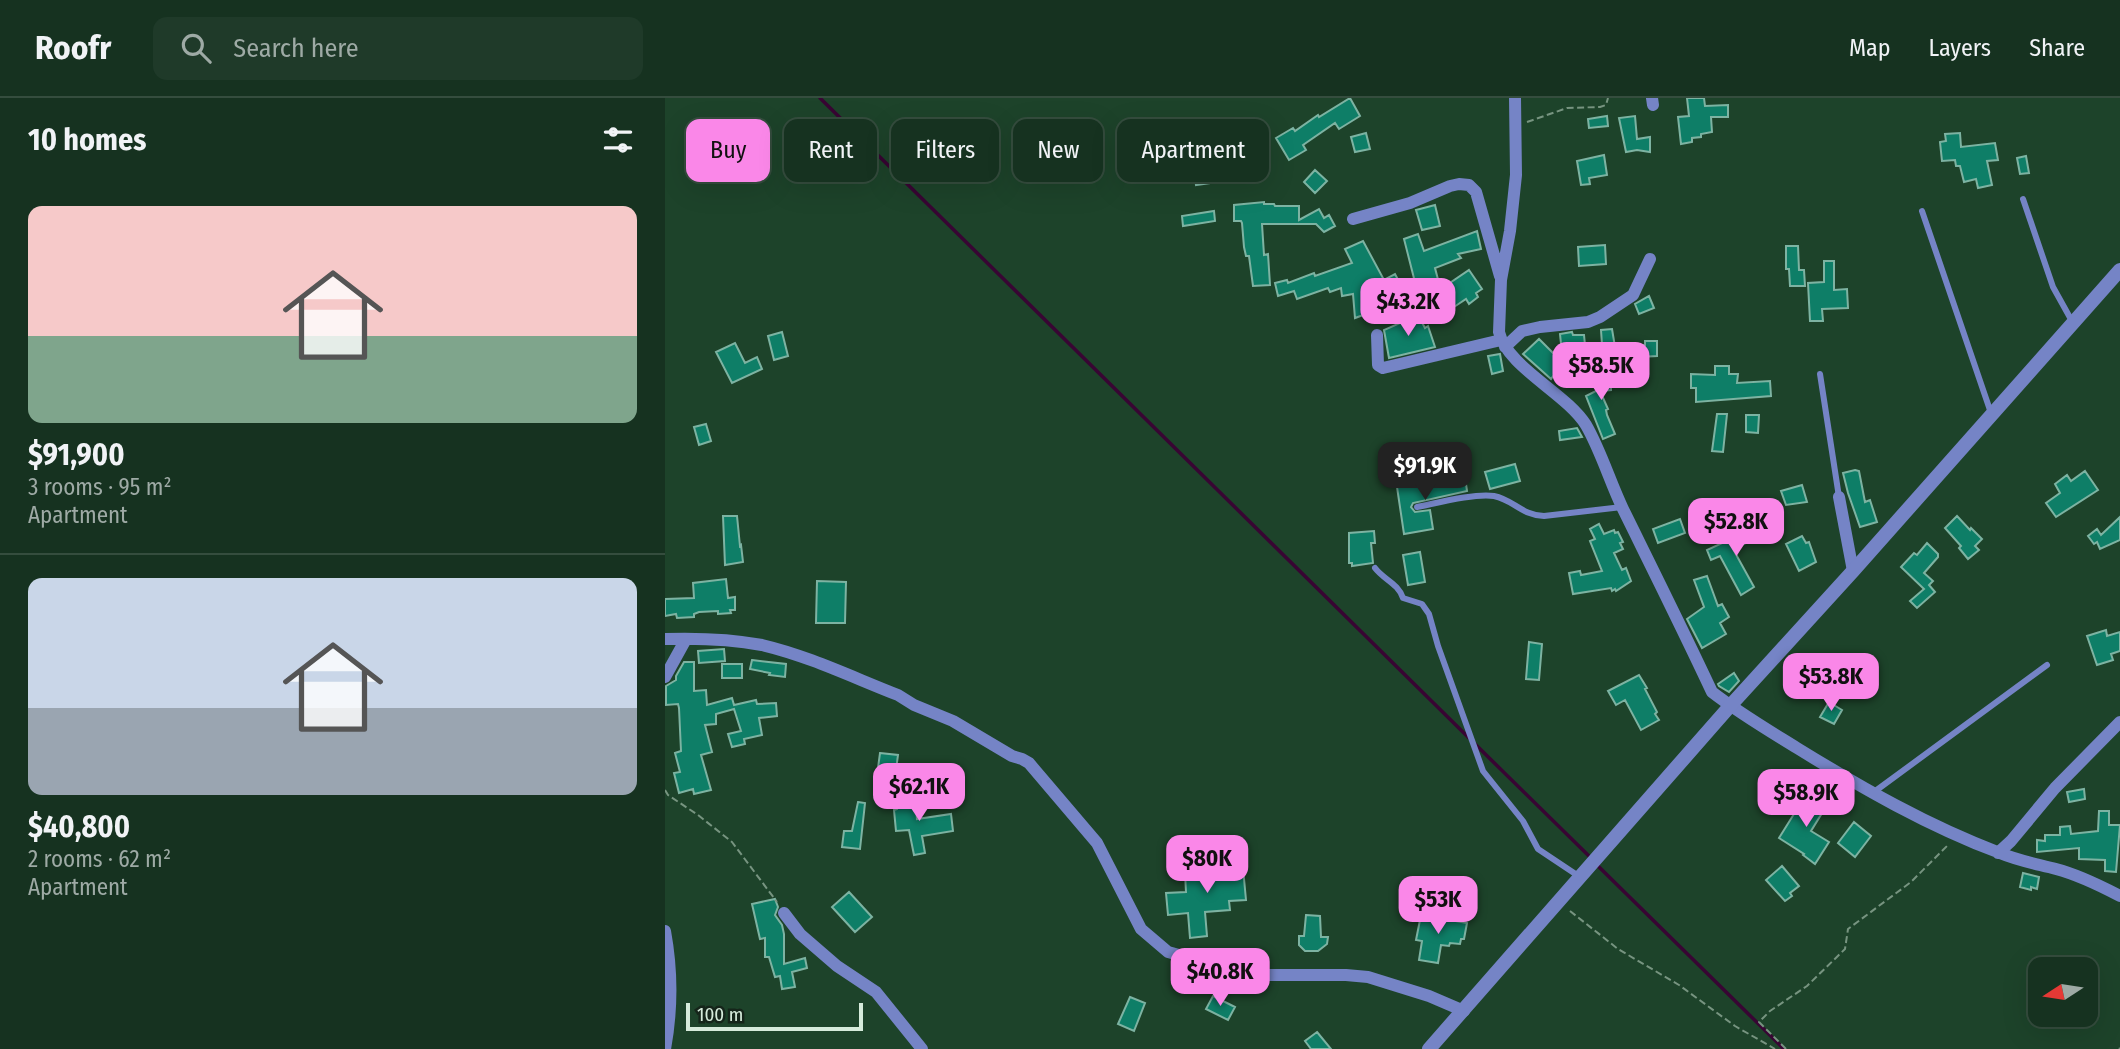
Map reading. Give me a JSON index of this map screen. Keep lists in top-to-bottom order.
{
  "scale_bar": "100 m",
  "north": "left",
  "page": {
    "header": "Roofr",
    "search": "Search here",
    "nav": ["Map", "Layers", "Share"],
    "heading": "10 homes",
    "chip": [
      "Buy",
      "Rent",
      "Filters",
      "New",
      "Apartment"
    ],
    "list": [
      {
        "name": "$91,900",
        "note": "3 rooms · 95 m² · Apartment"
      },
      {
        "name": "$40,800",
        "note": "2 rooms · 62 m² · Apartment"
      }
    ],
    "price": [
      "$43.2K",
      "$58.5K",
      "$91.9K",
      "$52.8K",
      "$53.8K",
      "$62.1K",
      "$58.9K",
      "$80K",
      "$53K",
      "$40.8K"
    ],
    "scale": "100 m"
  }
}
